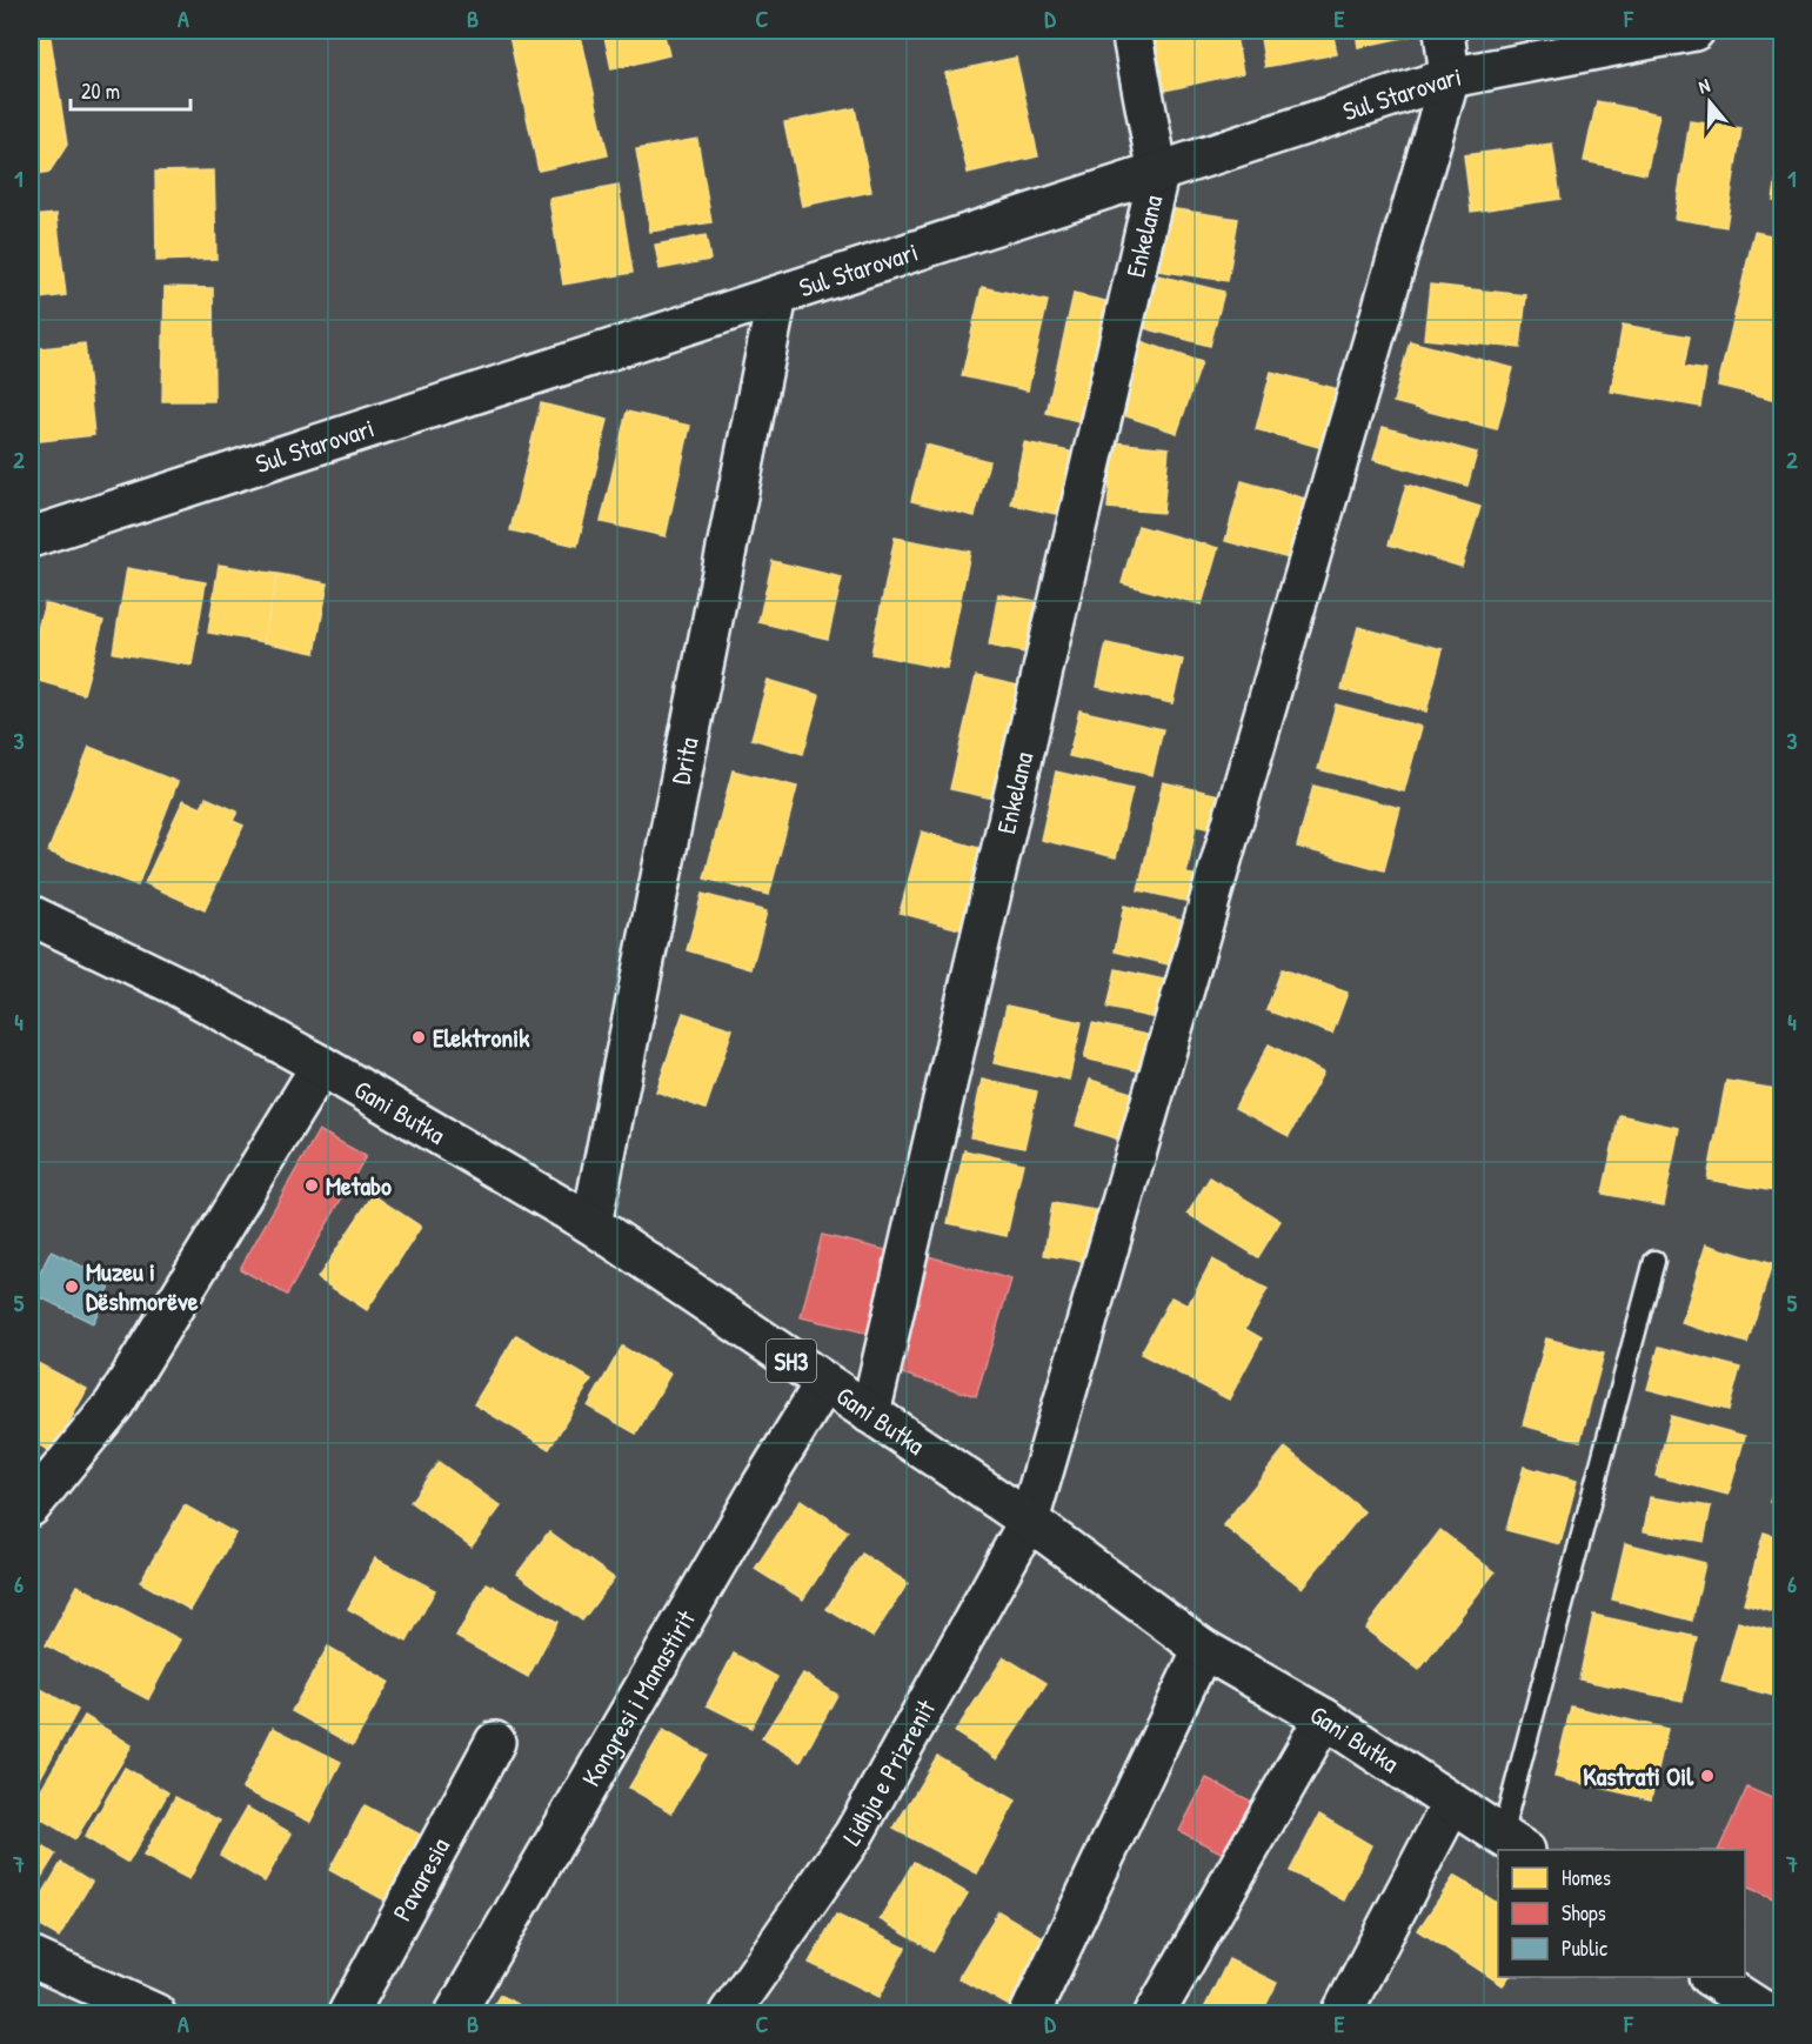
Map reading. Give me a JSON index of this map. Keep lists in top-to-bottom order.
{
  "streets": {
    "street": [
      "Sul Starovari",
      "Enkelana",
      "Drita",
      "Gani Butka",
      "SH3",
      "Kongresi i Manastirit",
      "Lidhja e Prizrenit",
      "Pavaresia"
    ]
  },
  "crossings": [
    ["Sul Starovari", "Enkelana"],
    ["Sul Starovari", "Drita"],
    ["Sul Starovari", "Lidhja e Prizrenit"],
    ["Enkelana", "Gani Butka"],
    ["Drita", "Gani Butka"],
    ["Gani Butka", "Kongresi i Manastirit"],
    ["Gani Butka", "Lidhja e Prizrenit"]
  ],
  "places": [
    "Elektronik",
    "Metabo",
    "Muzeu i Dëshmorëve",
    "Kastrati Oil"
  ],
  "legend": ["Homes", "Shops", "Public"],
  "scale_bar": "20 m",
  "north": "top",
  "grid": {
    "columns": [
      "A",
      "B",
      "C",
      "D",
      "E",
      "F"
    ],
    "rows": [
      "1",
      "2",
      "3",
      "4",
      "5",
      "6",
      "7"
    ]
  }
}
